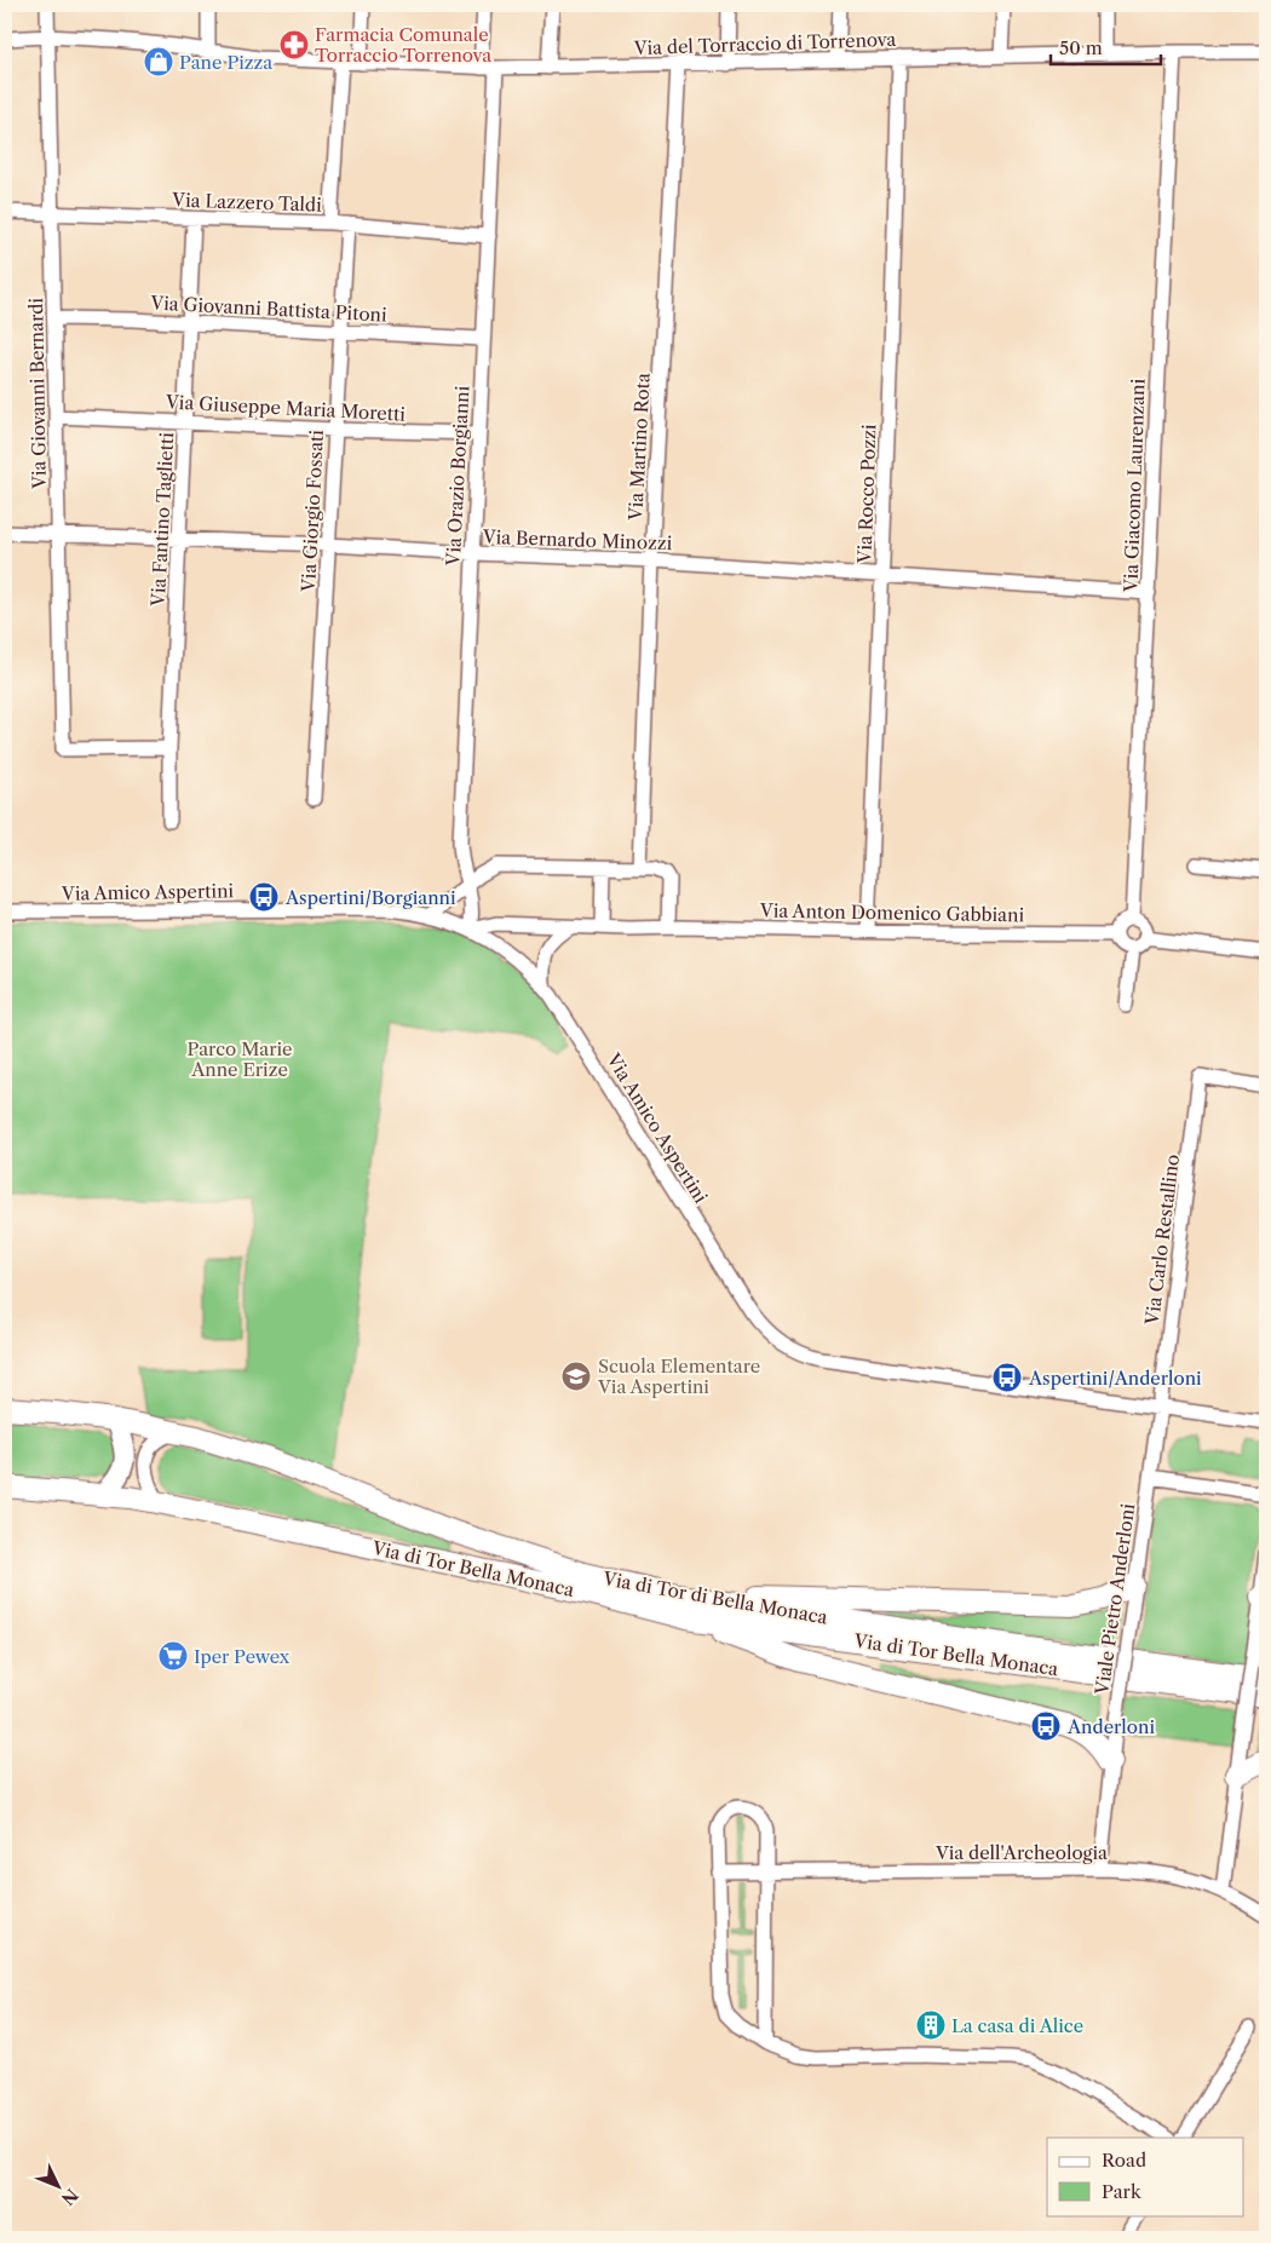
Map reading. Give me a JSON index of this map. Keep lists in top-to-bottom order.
{
  "streets": {
    "main road": ["Via di Tor Bella Monaca", "Via di Tor di Bella Monaca"],
    "street": [
      "Via del Torraccio di Torrenova",
      "Via Lazzero Taldi",
      "Via Giovanni Battista Pitoni",
      "Via Giovanni Bernardi",
      "Via Giuseppe Maria Moretti",
      "Via Martino Rota",
      "Via Orazio Borgianni",
      "Via Giacomo Laurenzani",
      "Via Rocco Pozzi",
      "Via Giorgio Fossati",
      "Via Fantino Taglietti",
      "Via Bernardo Minozzi",
      "Via Amico Aspertini",
      "Via Anton Domenico Gabbiani",
      "Via Carlo Restallino",
      "Viale Pietro Anderloni",
      "Via dell'Archeologia"
    ]
  },
  "crossings": [
    ["Via del Torraccio di Torrenova", "Via Giovanni Bernardi"],
    ["Via del Torraccio di Torrenova", "Via Martino Rota"],
    ["Via del Torraccio di Torrenova", "Via Orazio Borgianni"],
    ["Via del Torraccio di Torrenova", "Via Giacomo Laurenzani"],
    ["Via del Torraccio di Torrenova", "Via Rocco Pozzi"],
    ["Via Lazzero Taldi", "Via Giovanni Bernardi"],
    ["Via Lazzero Taldi", "Via Orazio Borgianni"],
    ["Via Lazzero Taldi", "Via Giorgio Fossati"],
    ["Via Lazzero Taldi", "Via Fantino Taglietti"],
    ["Via Giovanni Battista Pitoni", "Via Giovanni Bernardi"],
    ["Via Giovanni Battista Pitoni", "Via Orazio Borgianni"],
    ["Via Giovanni Battista Pitoni", "Via Giorgio Fossati"],
    ["Via Giovanni Battista Pitoni", "Via Fantino Taglietti"],
    ["Via Giovanni Bernardi", "Via Giuseppe Maria Moretti"],
    ["Via Giovanni Bernardi", "Via Fantino Taglietti"],
    ["Via Giovanni Bernardi", "Via Bernardo Minozzi"],
    ["Via Giuseppe Maria Moretti", "Via Orazio Borgianni"],
    ["Via Giuseppe Maria Moretti", "Via Giorgio Fossati"],
    ["Via Giuseppe Maria Moretti", "Via Fantino Taglietti"],
    ["Via Martino Rota", "Via Bernardo Minozzi"],
    ["Via Orazio Borgianni", "Via Bernardo Minozzi"],
    ["Via Orazio Borgianni", "Via Amico Aspertini"],
    ["Via Orazio Borgianni", "Via Anton Domenico Gabbiani"],
    ["Via Giacomo Laurenzani", "Via Bernardo Minozzi"],
    ["Via Giacomo Laurenzani", "Via Anton Domenico Gabbiani"],
    ["Via Rocco Pozzi", "Via Bernardo Minozzi"],
    ["Via Rocco Pozzi", "Via Anton Domenico Gabbiani"],
    ["Via Giorgio Fossati", "Via Bernardo Minozzi"],
    ["Via Fantino Taglietti", "Via Bernardo Minozzi"],
    ["Via Amico Aspertini", "Via Anton Domenico Gabbiani"],
    ["Via Amico Aspertini", "Via Carlo Restallino"],
    ["Via Amico Aspertini", "Viale Pietro Anderloni"],
    ["Via Carlo Restallino", "Viale Pietro Anderloni"],
    ["Viale Pietro Anderloni", "Via dell'Archeologia"]
  ],
  "parks": ["Parco Marie Anne Erize"],
  "places": {
    "pharmacy": ["Farmacia Comunale Torraccio Torrenova"],
    "shop": ["Pane Pizza"],
    "bus stop": ["Aspertini/Borgianni", "Aspertini/Anderloni", "Anderloni"],
    "school or university": ["Scuola Elementare Via Aspertini"],
    "supermarket": ["Iper Pewex"],
    "building": ["La casa di Alice"]
  },
  "legend": ["Road", "Park"],
  "scale_bar": "50 m",
  "north": "bottom right"
}
